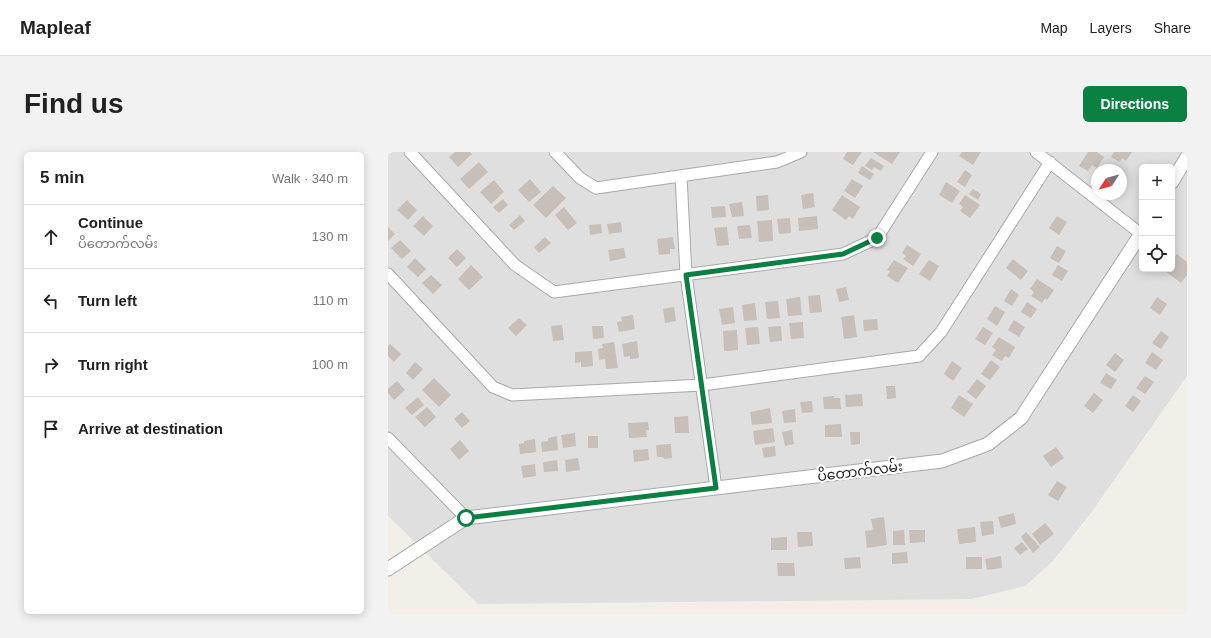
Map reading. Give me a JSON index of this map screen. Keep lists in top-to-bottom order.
{
  "streets": {
    "street": ["ပိတောက်လမ်း"]
  },
  "north": "bottom left",
  "page": {
    "header": "Mapleaf",
    "nav": ["Map", "Layers", "Share"],
    "buttons": "Directions",
    "title": "Find us",
    "heading": ["5 min", "Walk · 340 m"],
    "map_buttons": ["+", "−"],
    "list": [
      ["Continue", "ပိတောက်လမ်း", "130 m"],
      ["Turn left", "110 m"],
      ["Turn right", "100 m"],
      "Arrive at destination"
    ]
  }
}
